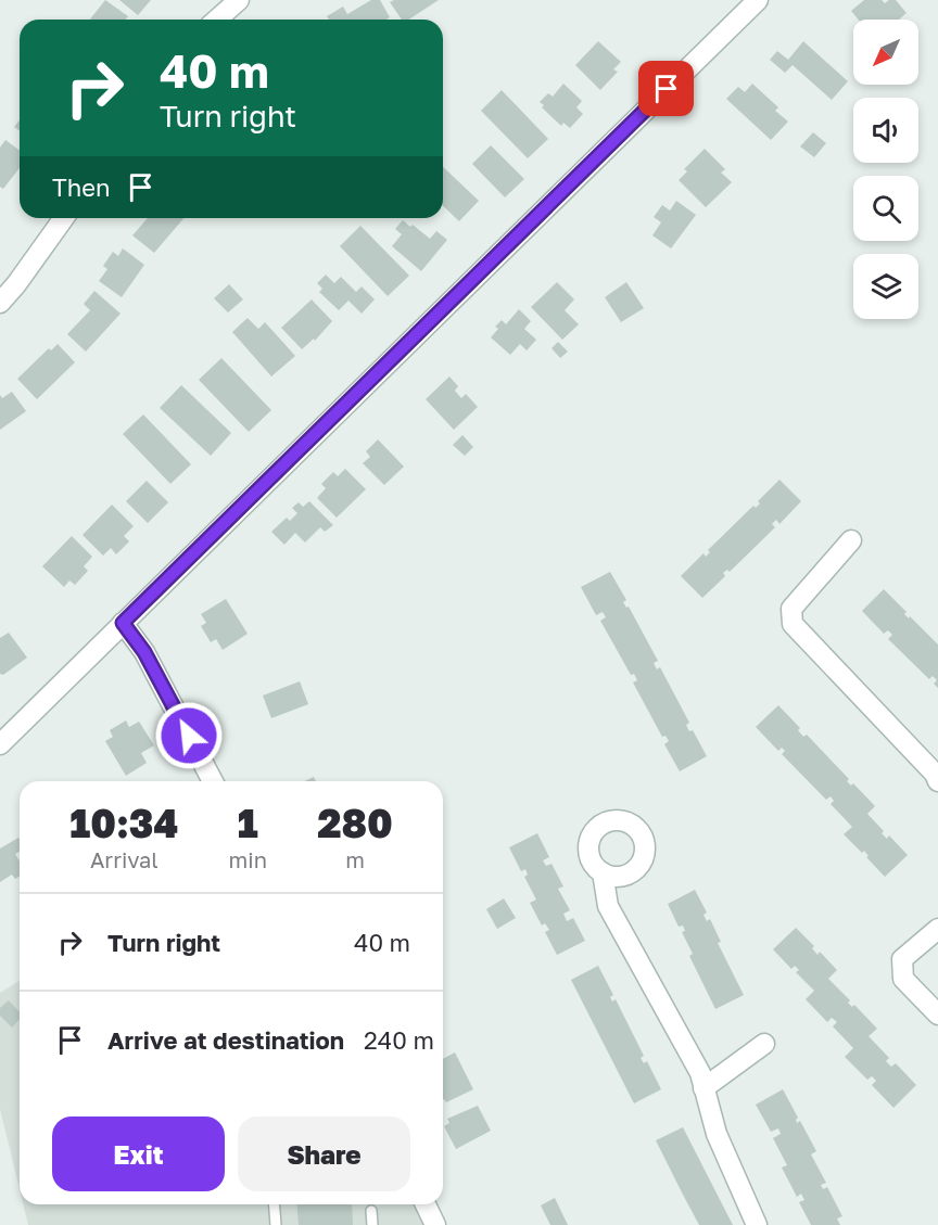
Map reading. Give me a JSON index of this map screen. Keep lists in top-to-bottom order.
{
  "north": "bottom left",
  "page": {
    "turn": ["40 m", "Turn right"],
    "then": "Then",
    "eta": [
      "10:34",
      "Arrival",
      "1",
      "min",
      "280",
      "m"
    ],
    "list": [
      {
        "name": "Turn right",
        "value": "40 m"
      },
      {
        "name": "Arrive at destination",
        "value": "240 m"
      }
    ],
    "buttons": ["Exit", "Share"]
  }
}
